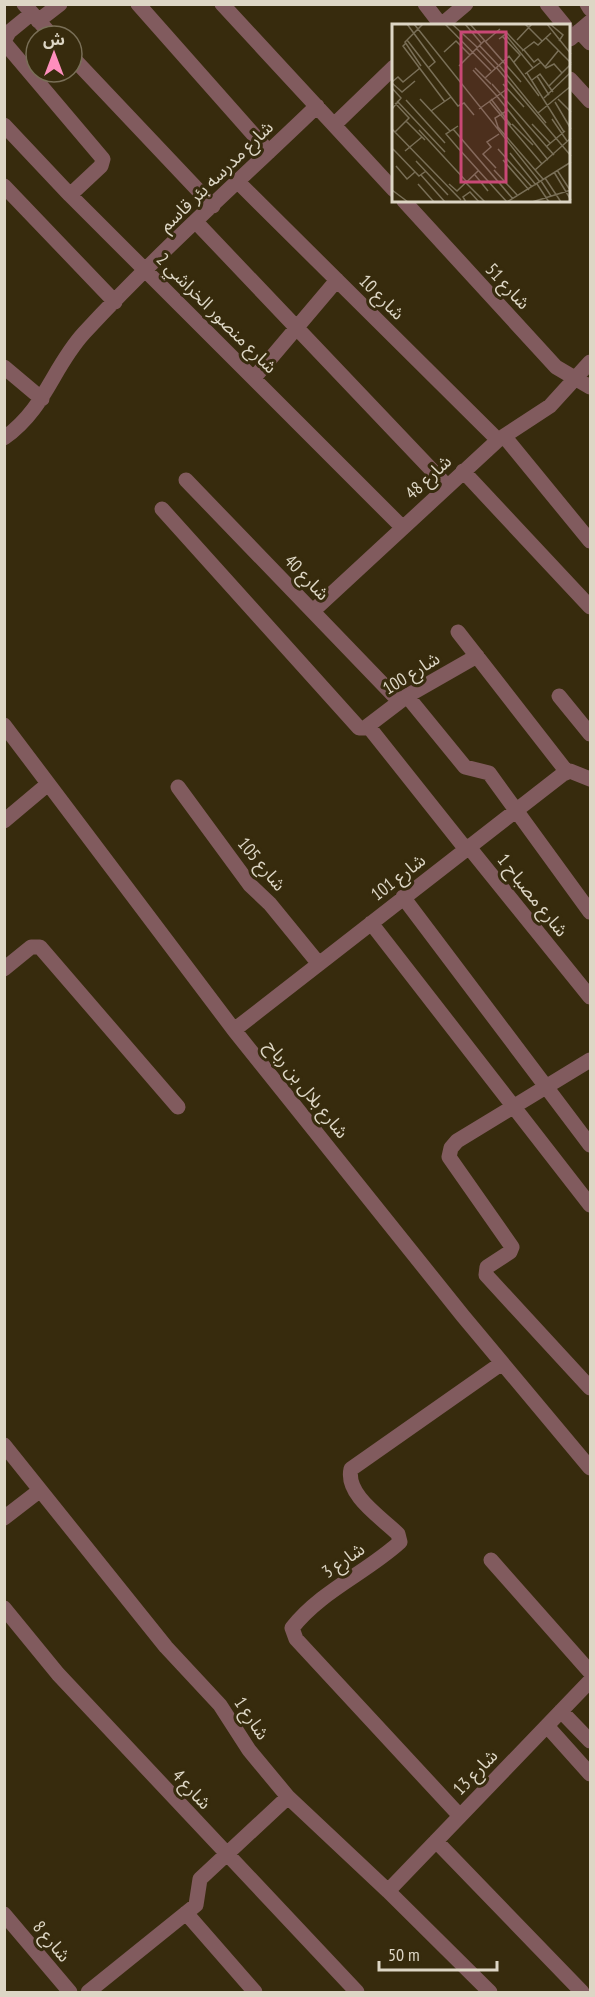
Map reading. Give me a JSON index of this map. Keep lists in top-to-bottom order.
{
  "streets": {
    "street": [
      "شارع مدرسه بئر قاسم",
      "شارع 51",
      "شارع 10",
      "شارع منصور الخراشي 2",
      "شارع 48",
      "شارع 40",
      "شارع 100",
      "شارع 105",
      "شارع 101",
      "شارع مصباح 1",
      "شارع بلال بن رباح",
      "شارع 3",
      "شارع 1",
      "شارع 13",
      "شارع 4",
      "شارع 8"
    ]
  },
  "crossings": [
    ["شارع مدرسه بئر قاسم", "شارع 10"],
    ["شارع مدرسه بئر قاسم", "شارع منصور الخراشي 2"],
    ["شارع 51", "شارع 48"],
    ["شارع 10", "شارع 48"],
    ["شارع منصور الخراشي 2", "شارع 48"],
    ["شارع 48", "شارع 40"],
    ["شارع 40", "شارع 100"],
    ["شارع 40", "شارع 101"],
    ["شارع 100", "شارع مصباح 1"],
    ["شارع 105", "شارع 101"],
    ["شارع 101", "شارع مصباح 1"],
    ["شارع 101", "شارع بلال بن رباح"],
    ["شارع بلال بن رباح", "شارع 3"],
    ["شارع 3", "شارع 13"],
    ["شارع 1", "شارع 13"]
  ],
  "scale_bar": "50 m",
  "north": "top"
}
